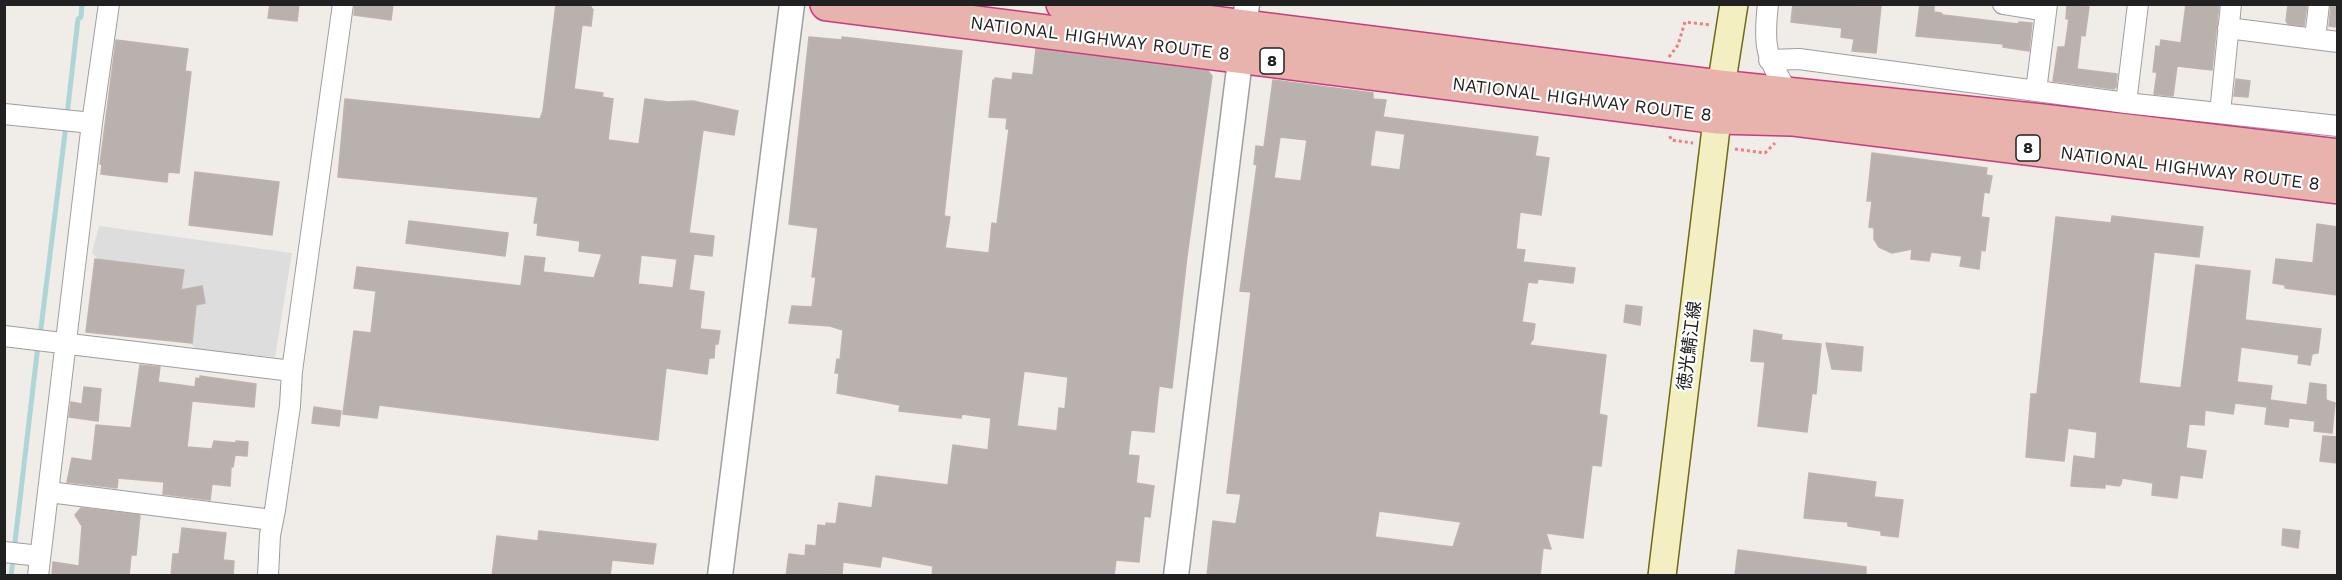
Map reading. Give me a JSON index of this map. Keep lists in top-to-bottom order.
{
  "streets": {
    "highway": ["NATIONAL HIGHWAY ROUTE 8", "8"],
    "main road": ["徳光鯖江線"]
  },
  "crossings": [
    ["NATIONAL HIGHWAY ROUTE 8", "徳光鯖江線"]
  ]
}
